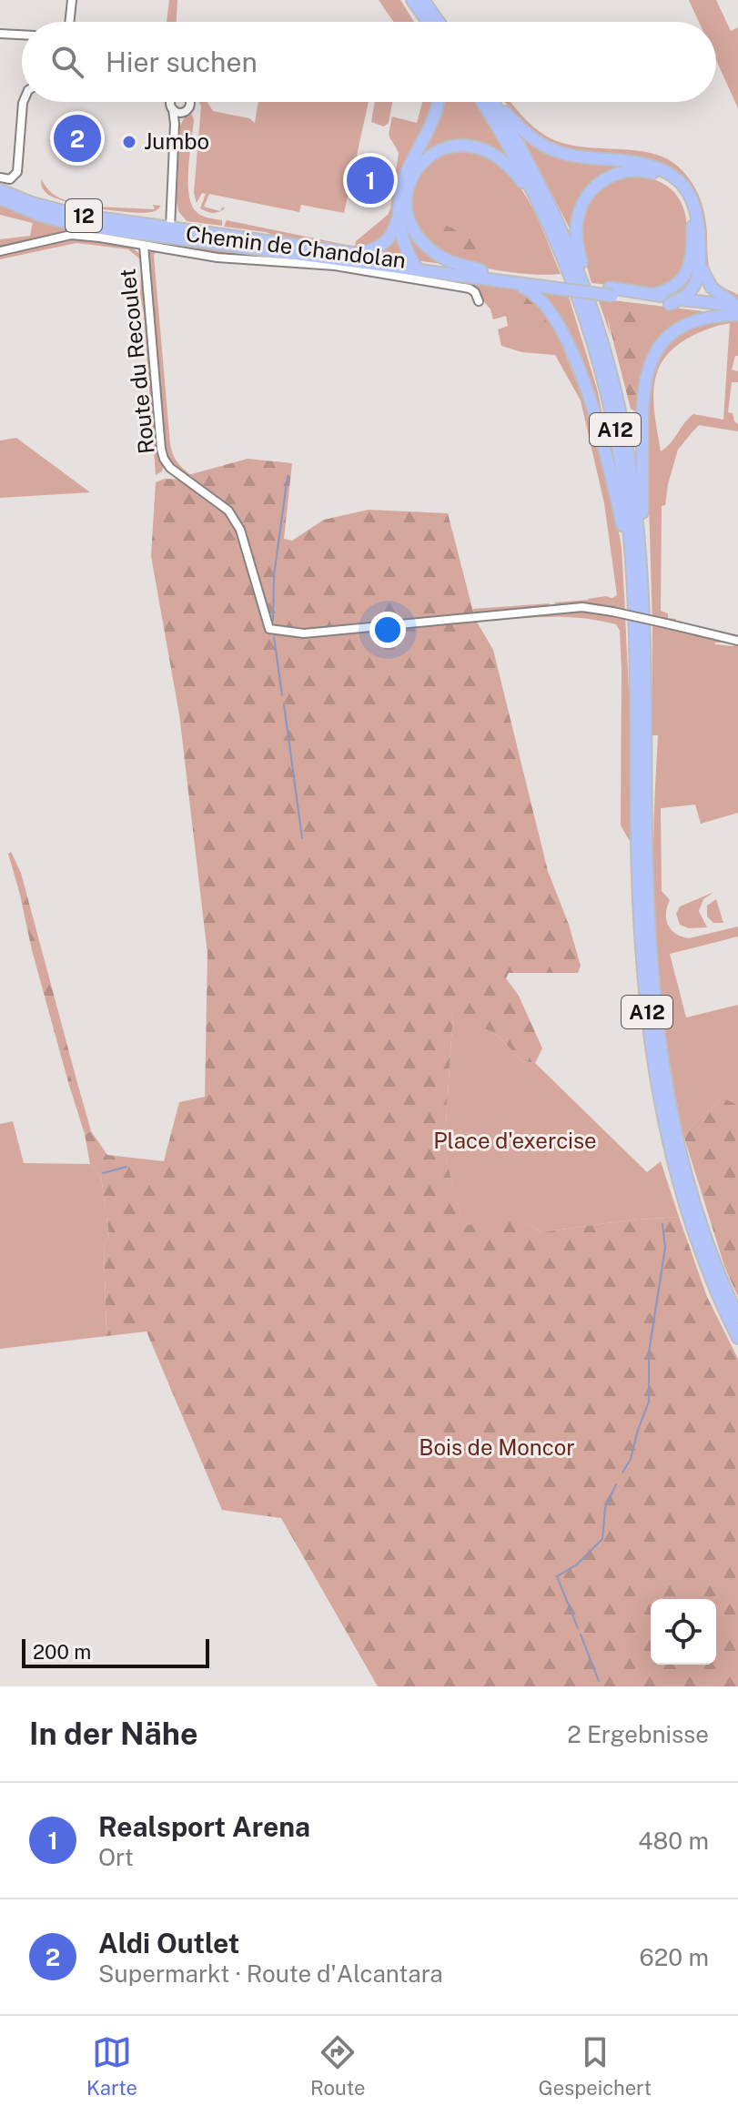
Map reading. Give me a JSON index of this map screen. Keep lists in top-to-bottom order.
{
  "streets": {
    "highway": ["12", "A12"],
    "street": ["Chemin de Chandolan", "Route du Recoulet"]
  },
  "crossings": [
    ["Chemin de Chandolan", "Route du Recoulet"]
  ],
  "parks": ["Place d'exercise", "Bois de Moncor"],
  "places": ["Jumbo"],
  "scale_bar": "200 m",
  "page": {
    "search": "Hier suchen",
    "pins": ["2", "1"],
    "scale": "200 m",
    "heading": ["In der Nähe", "2 Ergebnisse"],
    "list": [
      {
        "mark": "1",
        "name": "Realsport Arena",
        "note": "Ort",
        "value": "480 m"
      },
      {
        "mark": "2",
        "name": "Aldi Outlet",
        "note": "Supermarkt · Route d'Alcantara",
        "value": "620 m"
      }
    ],
    "nav": ["Karte", "Route", "Gespeichert"]
  }
}
